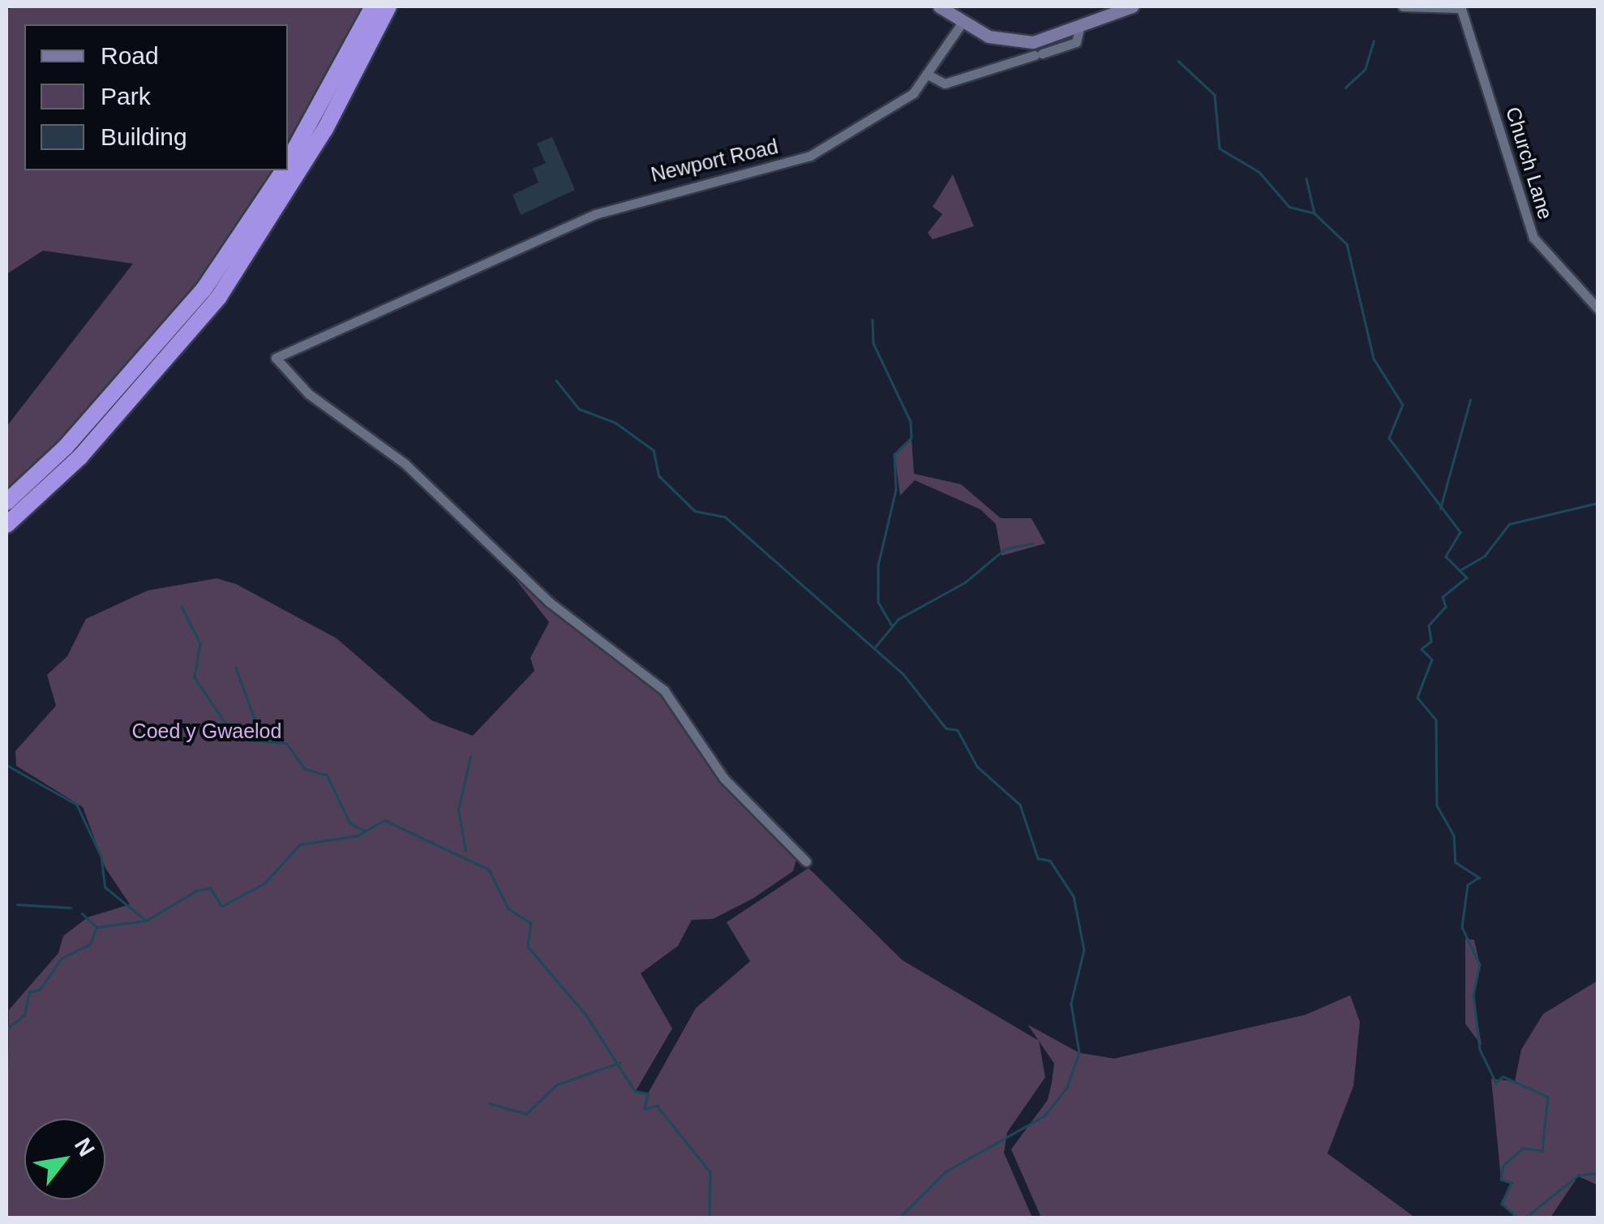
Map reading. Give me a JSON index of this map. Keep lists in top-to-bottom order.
{
  "streets": {
    "street": ["Newport Road", "Church Lane"]
  },
  "parks": ["Coed y Gwaelod"],
  "legend": ["Road", "Park", "Building"],
  "north": "top right"
}
